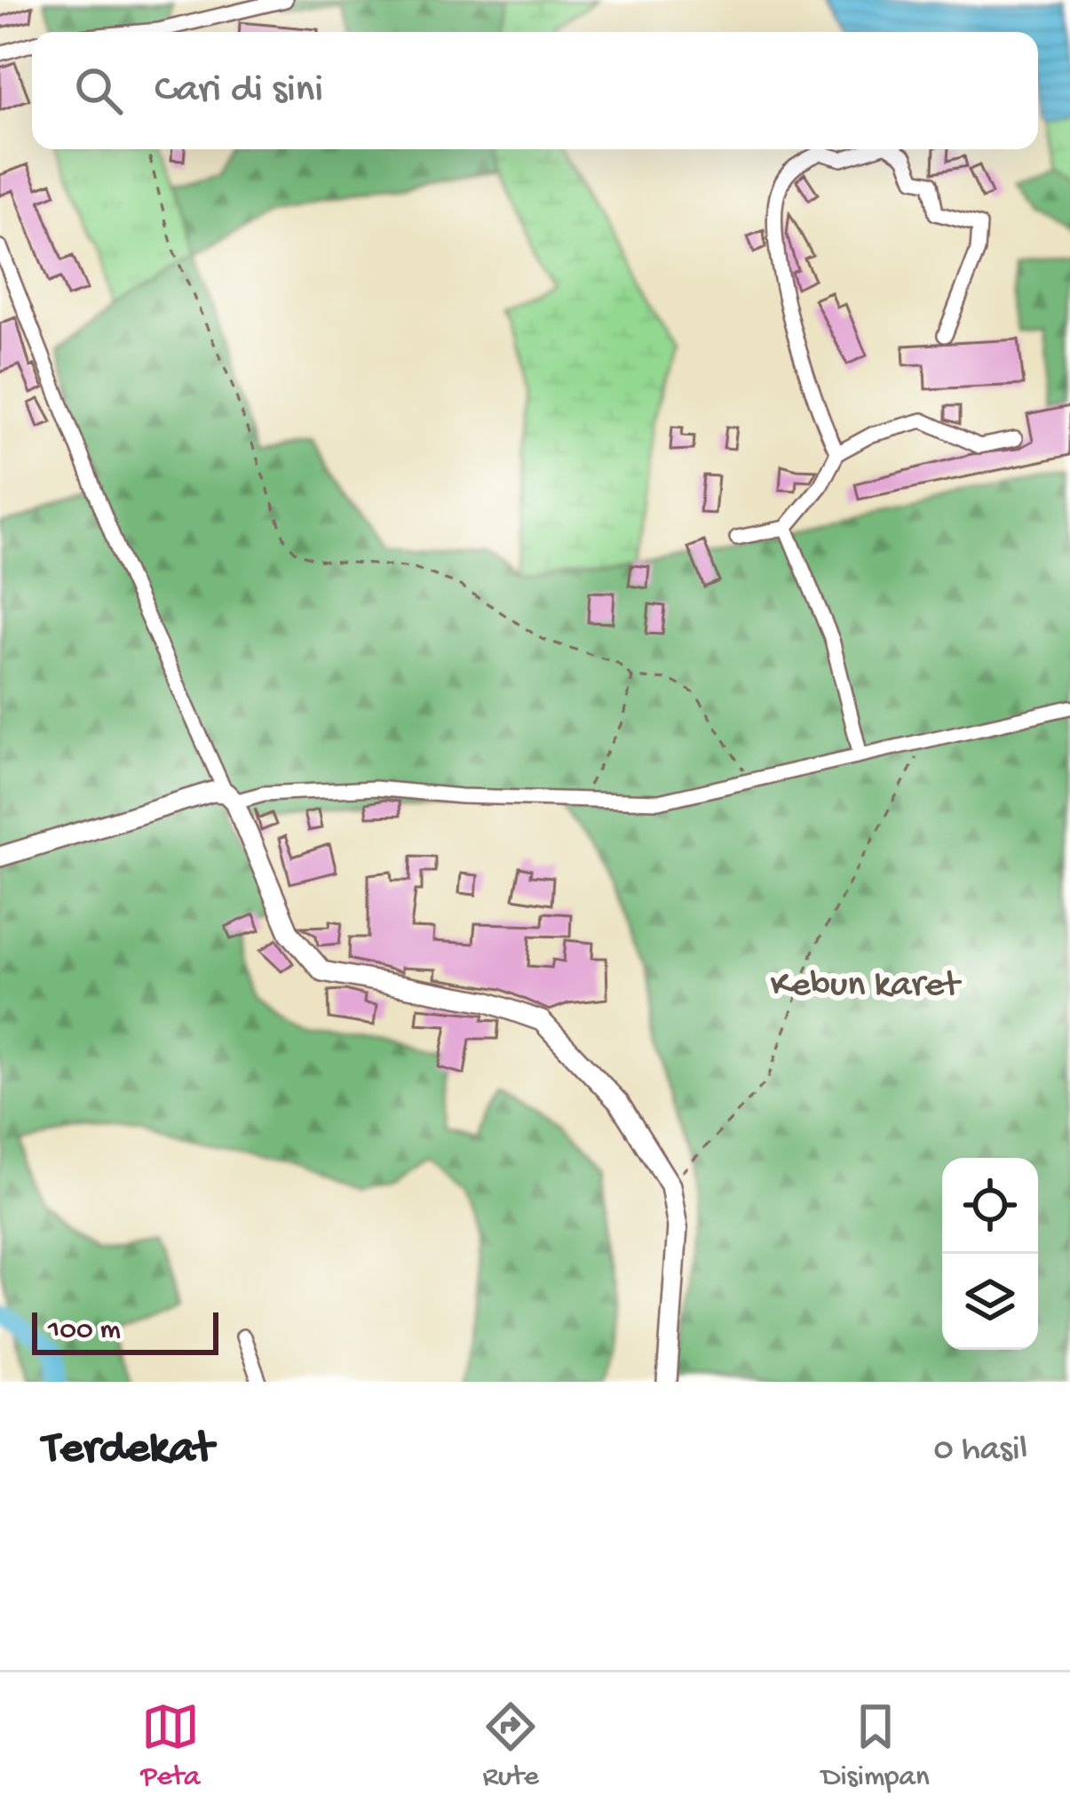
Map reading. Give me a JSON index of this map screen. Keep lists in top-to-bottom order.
{
  "parks": ["Kebun karet"],
  "scale_bar": "100 m",
  "page": {
    "search": "Cari di sini",
    "scale": "100 m",
    "heading": ["Terdekat", "0 hasil"],
    "nav": ["Peta", "Rute", "Disimpan"]
  }
}
